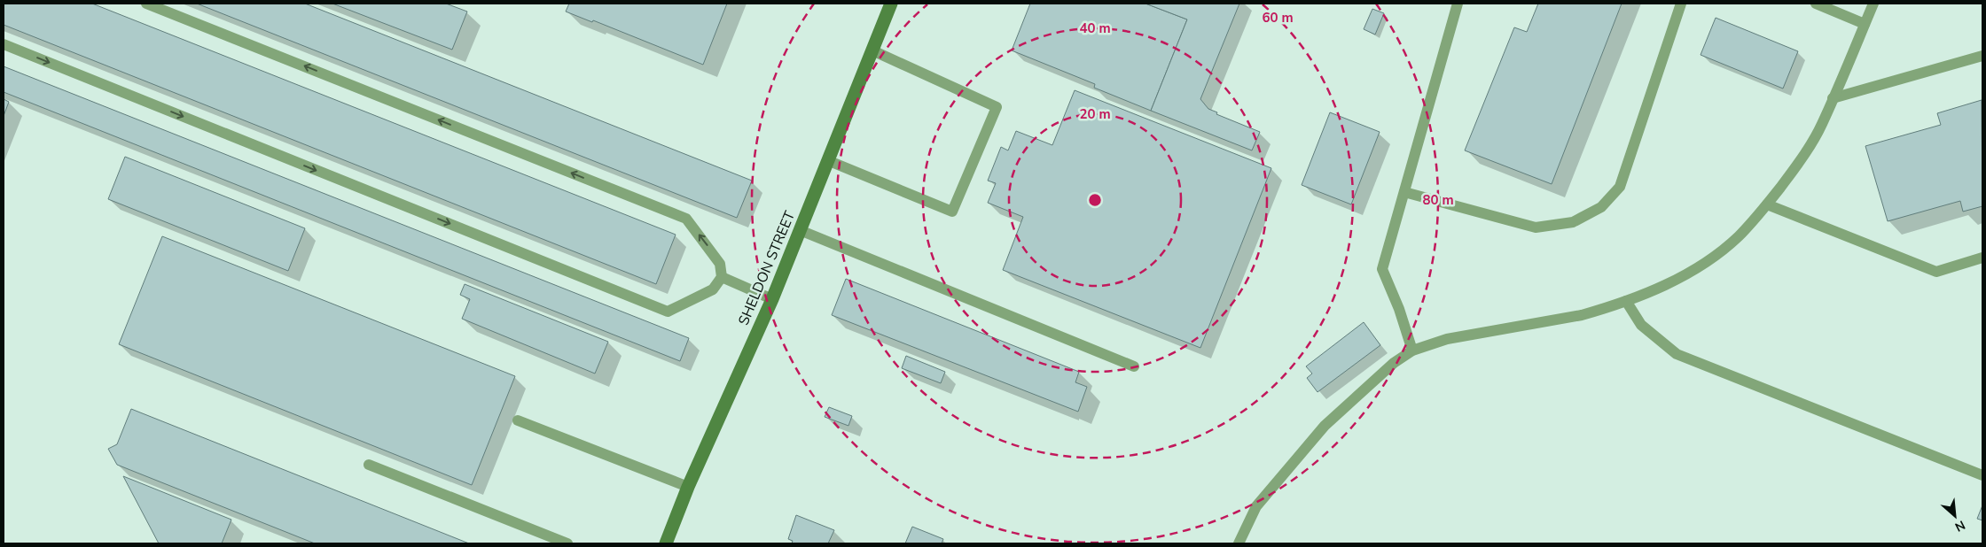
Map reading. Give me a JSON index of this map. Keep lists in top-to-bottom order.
{
  "streets": {
    "main road": ["SHELDON STREET"]
  },
  "north": "bottom right",
  "rings": [
    "60 m",
    "40 m",
    "20 m",
    "80 m"
  ]
}
